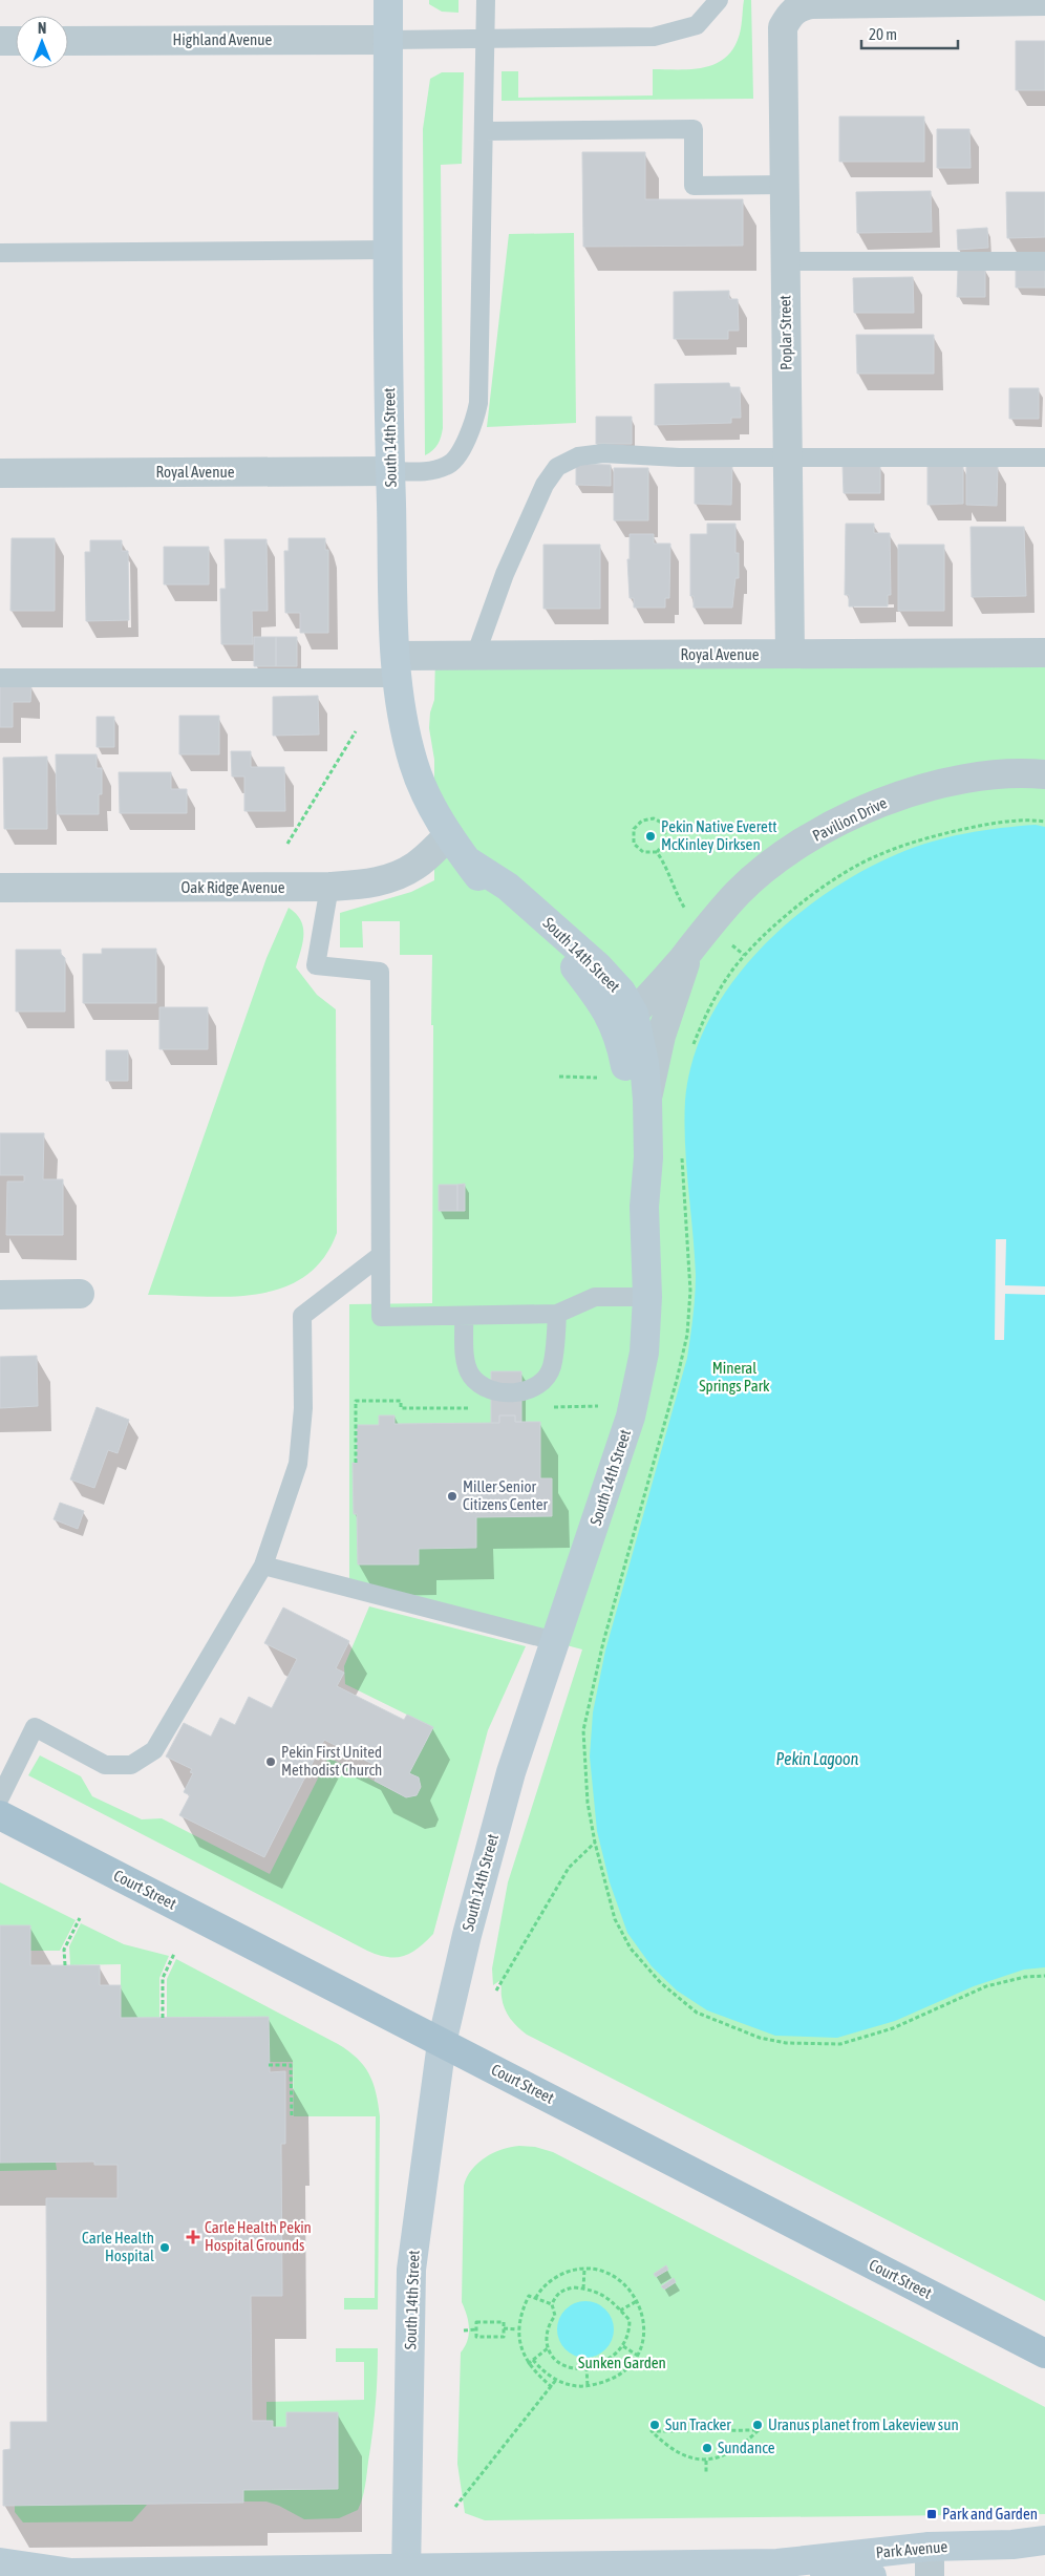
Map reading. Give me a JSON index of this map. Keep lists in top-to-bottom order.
{
  "streets": {
    "main road": ["South 14th Street", "Court Street", "Park Avenue"],
    "street": [
      "Highland Avenue",
      "Poplar Street",
      "Royal Avenue",
      "Pavilion Drive",
      "Oak Ridge Avenue"
    ]
  },
  "crossings": [
    ["Highland Avenue", "South 14th Street"],
    ["Poplar Street", "Royal Avenue"],
    ["South 14th Street", "Royal Avenue"],
    ["South 14th Street", "Pavilion Drive"],
    ["South 14th Street", "Oak Ridge Avenue"],
    ["South 14th Street", "Court Street"],
    ["South 14th Street", "Park Avenue"]
  ],
  "water": ["Pekin Lagoon"],
  "parks": ["Mineral Springs Park", "Sunken Garden"],
  "places": {
    "other": [
      "Pekin Native Everett McKinley Dirksen",
      "Miller Senior Citizens Center",
      "Pekin First United Methodist Church",
      "Carle Health Hospital",
      "Sun Tracker",
      "Uranus planet from Lakeview sun",
      "Sundance"
    ],
    "health": ["Carle Health Pekin Hospital Grounds"],
    "transit": ["Park and Garden"]
  },
  "scale_bar": "20 m",
  "north": "top"
}
